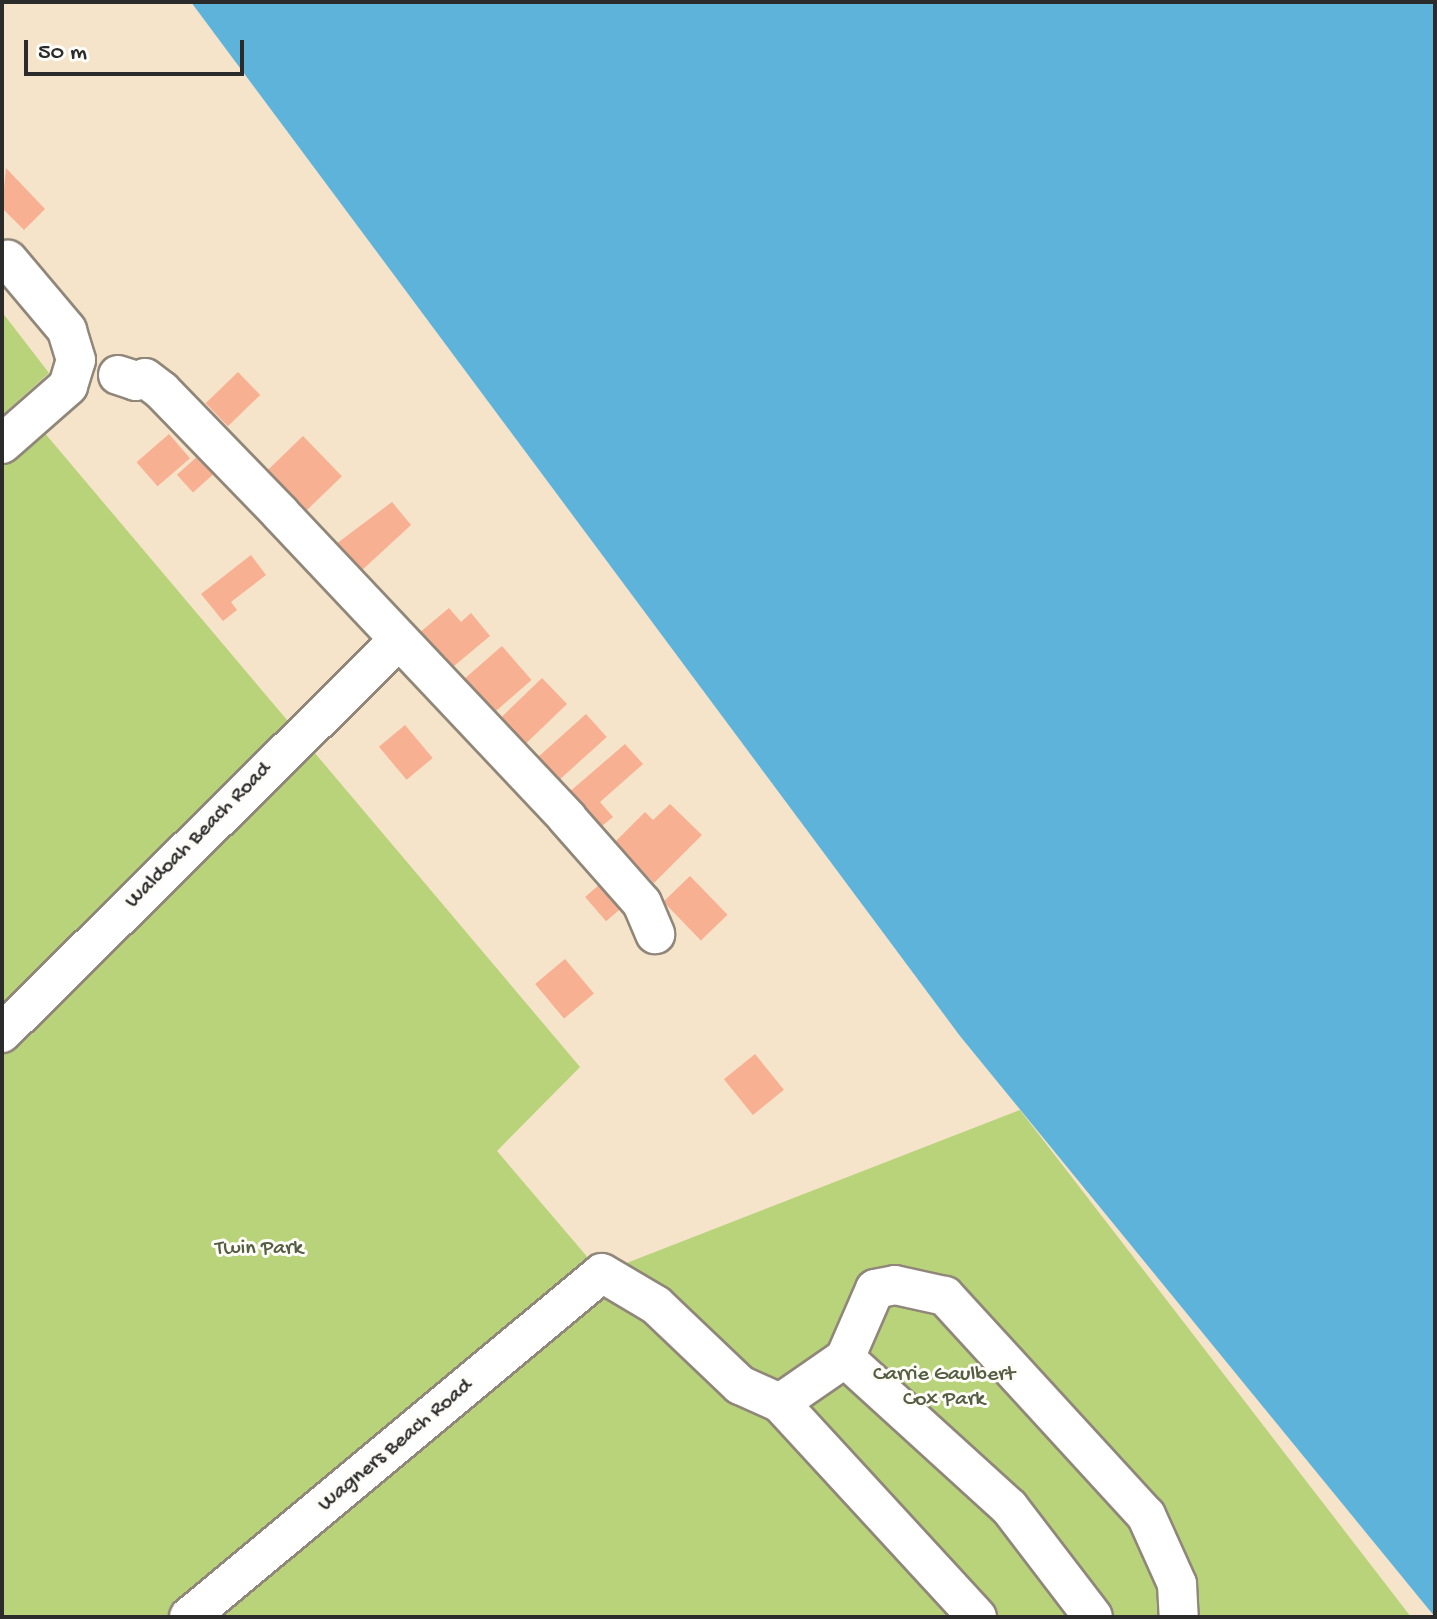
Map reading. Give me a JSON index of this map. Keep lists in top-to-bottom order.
{
  "streets": {
    "street": ["Waldoah Beach Road", "Wagners Beach Road"]
  },
  "parks": ["Twin Park", "Carrie Gaulbert Cox Park"],
  "scale_bar": "50 m"
}
